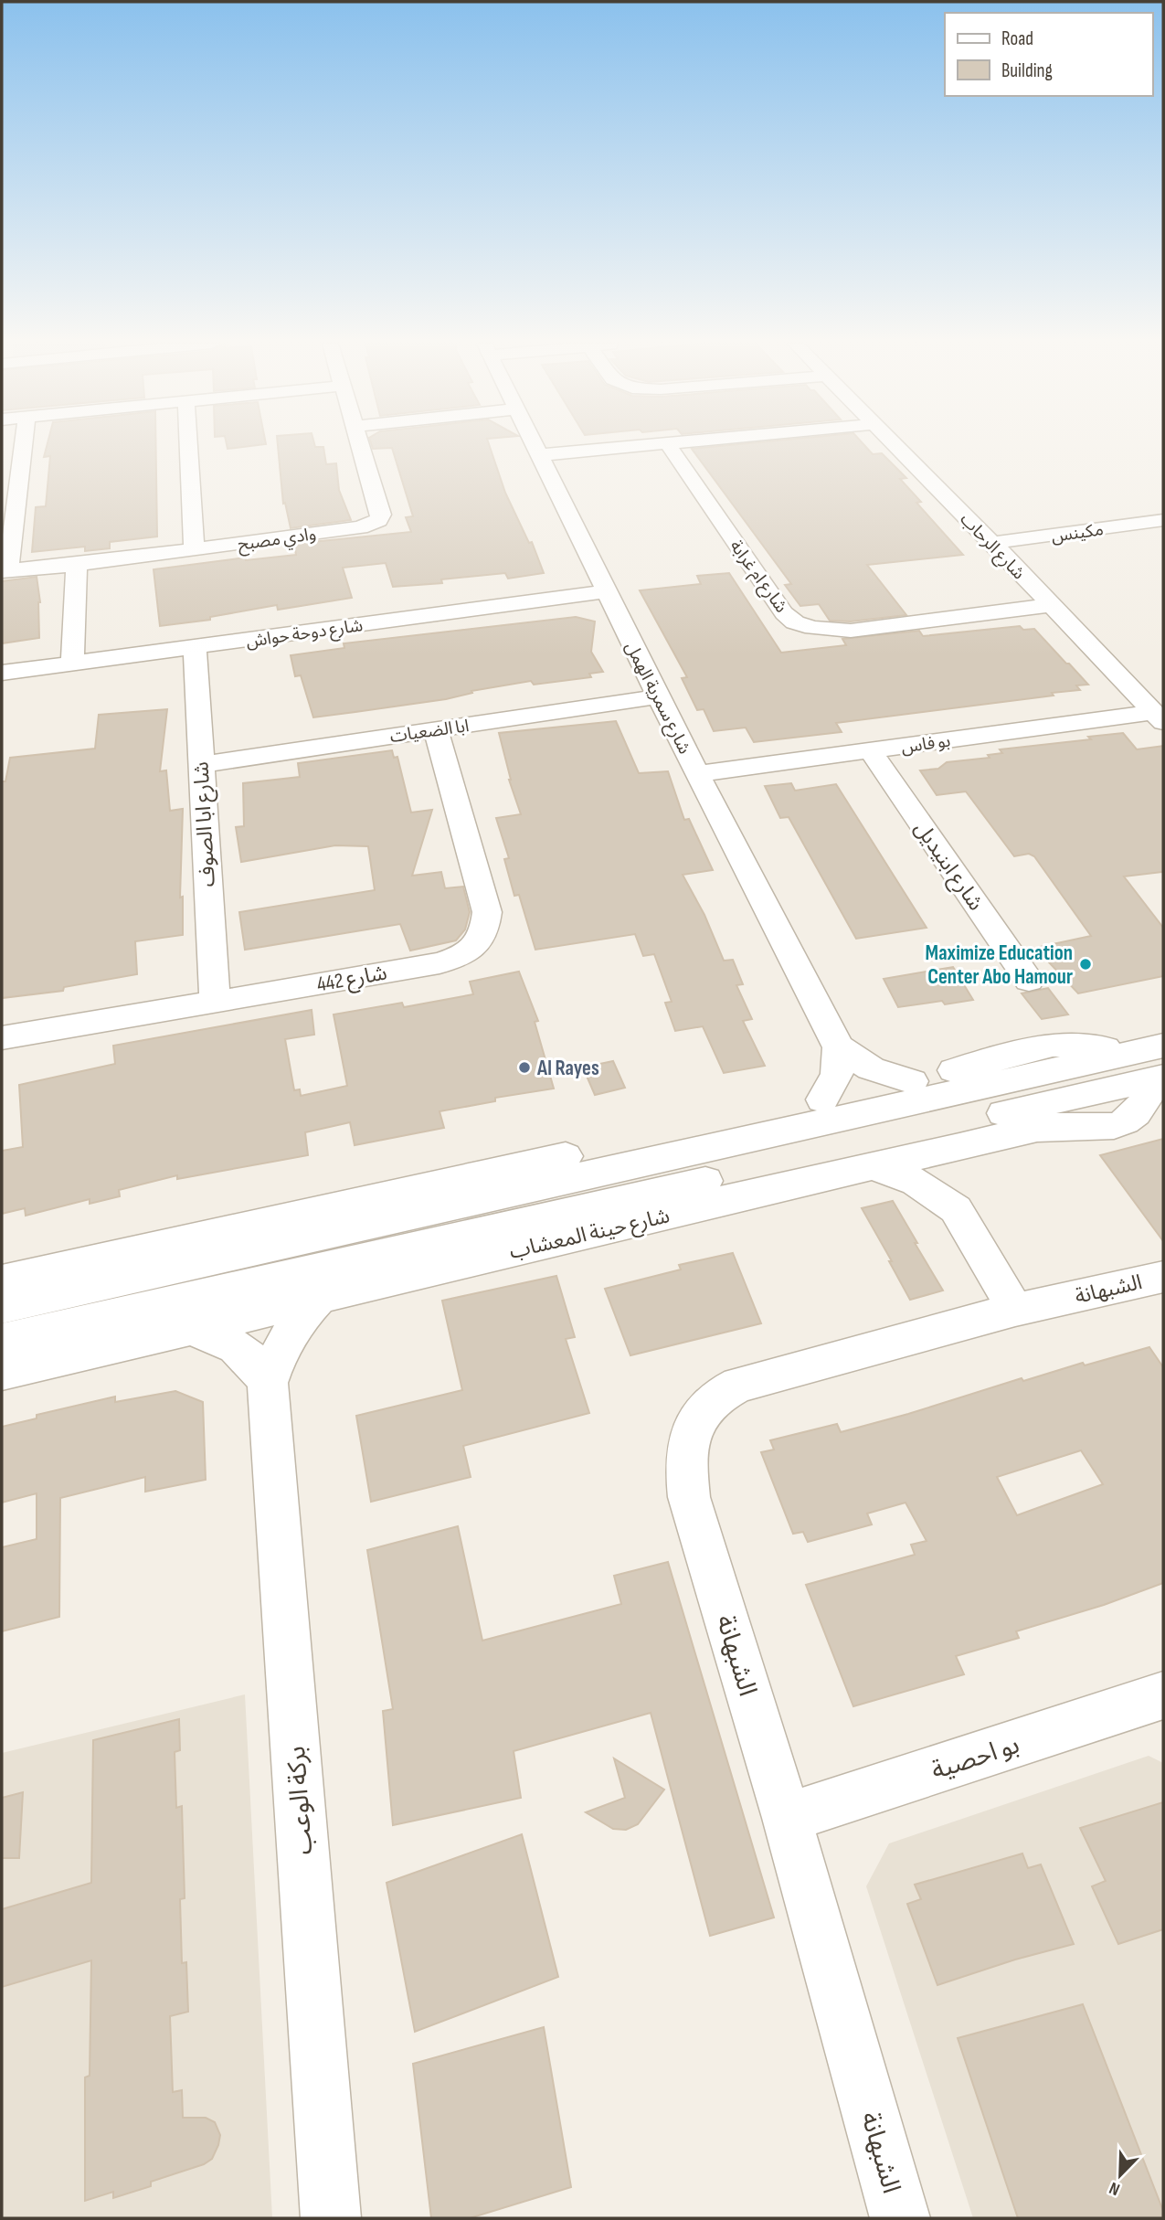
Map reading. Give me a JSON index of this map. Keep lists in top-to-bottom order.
{
  "streets": {
    "street": [
      "مكينس",
      "وادي مصبح",
      "شارع الرحاب",
      "شارع ام غرابة",
      "شارع دوحة حواش",
      "شارع سمرية الهمل",
      "ابا الضعيات",
      "بو فاس",
      "شارع ابا الصوف",
      "شارع ابنيديل",
      "شارع 442",
      "شارع حينة المعشاب",
      "الشبهانة",
      "بو احصية",
      "بركة الوعب"
    ]
  },
  "crossings": [
    ["مكينس", "شارع الرحاب"],
    ["شارع الرحاب", "شارع ام غرابة"],
    ["شارع الرحاب", "بو فاس"],
    ["شارع دوحة حواش", "شارع سمرية الهمل"],
    ["شارع دوحة حواش", "شارع ابا الصوف"],
    ["شارع سمرية الهمل", "ابا الضعيات"],
    ["شارع سمرية الهمل", "بو فاس"],
    ["ابا الضعيات", "شارع ابا الصوف"],
    ["ابا الضعيات", "شارع 442"],
    ["بو فاس", "شارع ابنيديل"],
    ["شارع ابا الصوف", "شارع 442"],
    ["شارع حينة المعشاب", "بركة الوعب"],
    ["الشبهانة", "بو احصية"]
  ],
  "places": ["Maximize Education Center Abo Hamour", "Al Rayes"],
  "legend": ["Road", "Building"],
  "north": "bottom left"
}
